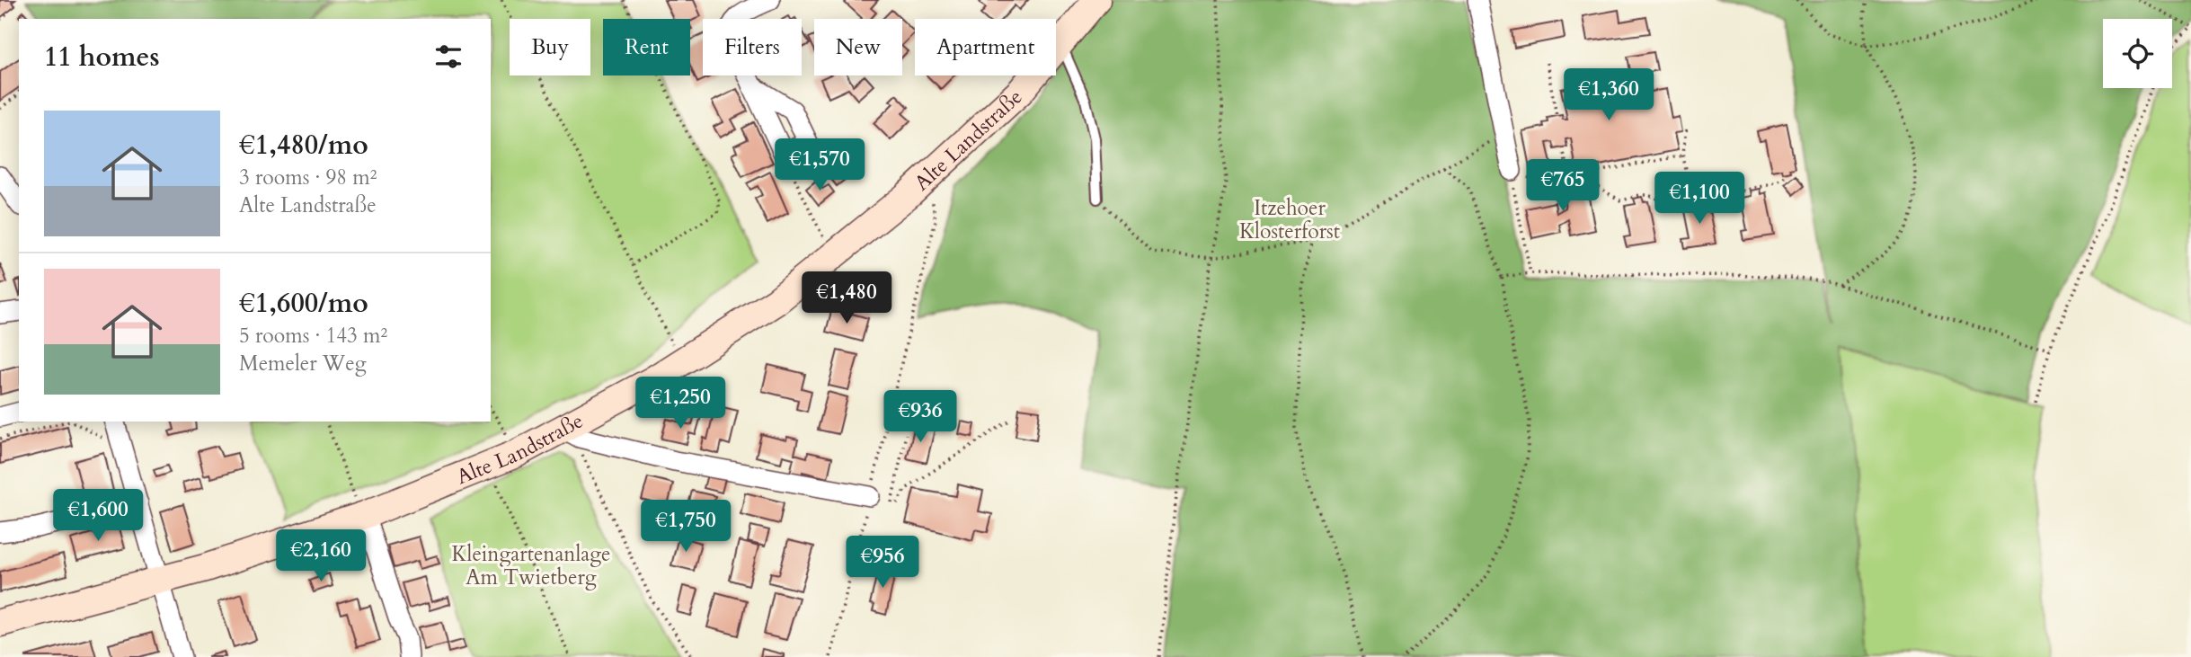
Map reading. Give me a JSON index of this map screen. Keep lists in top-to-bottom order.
{
  "streets": {
    "street": ["Alte Landstraße"]
  },
  "parks": ["Itzehoer Klosterforst", "Kleingartenanlage Am Twietberg"],
  "page": {
    "chip": [
      "Buy",
      "Rent",
      "Filters",
      "New",
      "Apartment"
    ],
    "heading": "11 homes",
    "price": [
      "€1,360",
      "€1,570",
      "€765",
      "€1,100",
      "€1,480",
      "€1,250",
      "€936",
      "€1,600",
      "€1,750",
      "€2,160",
      "€956"
    ],
    "list": [
      {
        "name": "€1,480/mo",
        "note": "3 rooms · 98 m² · Alte Landstraße"
      },
      {
        "name": "€1,600/mo",
        "note": "5 rooms · 143 m² · Memeler Weg"
      }
    ]
  }
}
